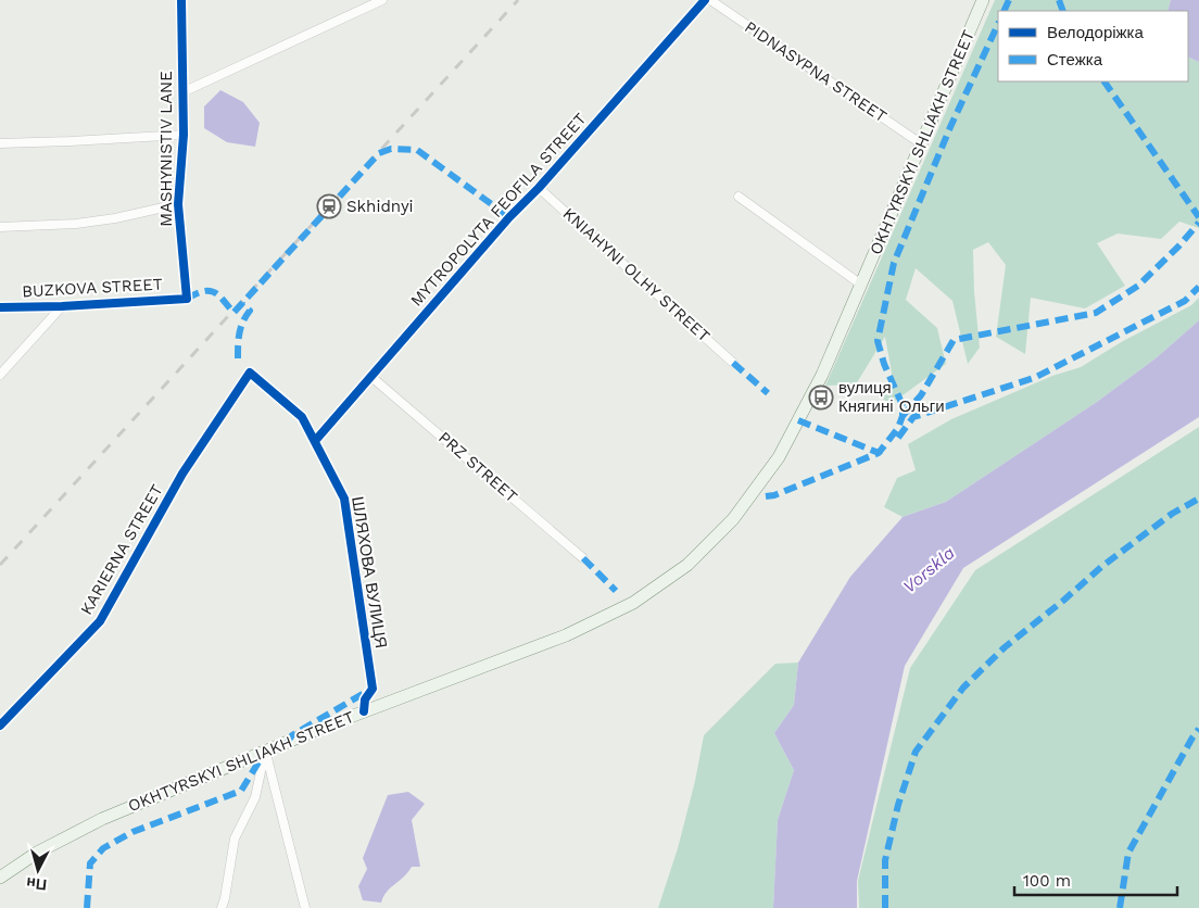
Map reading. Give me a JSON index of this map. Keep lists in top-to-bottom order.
{
  "streets": {
    "main road": ["OKHTYRSKYI SHLIAKH STREET"],
    "street": [
      "PIDNASYPNA STREET",
      "MASHYNISTIV LANE",
      "MYTROPOLYTA FEOFILA STREET",
      "KNIAHYNI OLHY STREET",
      "BUZKOVA STREET",
      "PRZ STREET",
      "KARIERNA STREET",
      "ШЛЯХОВА ВУЛИЦЯ"
    ]
  },
  "crossings": [
    ["PIDNASYPNA STREET", "OKHTYRSKYI SHLIAKH STREET"],
    ["OKHTYRSKYI SHLIAKH STREET", "ШЛЯХОВА ВУЛИЦЯ"],
    ["MASHYNISTIV LANE", "BUZKOVA STREET"],
    ["MYTROPOLYTA FEOFILA STREET", "KNIAHYNI OLHY STREET"],
    ["MYTROPOLYTA FEOFILA STREET", "PRZ STREET"],
    ["MYTROPOLYTA FEOFILA STREET", "ШЛЯХОВА ВУЛИЦЯ"],
    ["KARIERNA STREET", "ШЛЯХОВА ВУЛИЦЯ"]
  ],
  "water": ["Vorskla"],
  "places": {
    "station": ["Skhidnyi"],
    "bus stop": ["вулиця Княгині Ольги"]
  },
  "legend": ["Велодоріжка", "Стежка"],
  "scale_bar": "100 m",
  "north": "bottom"
}
